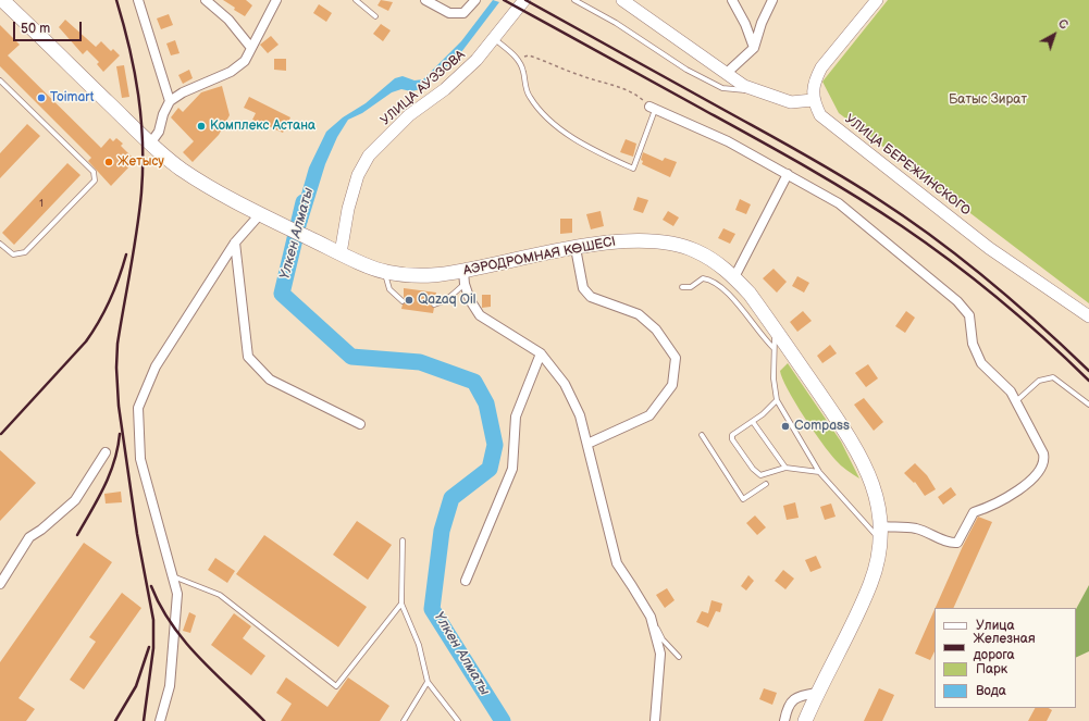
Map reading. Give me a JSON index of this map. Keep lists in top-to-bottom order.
{
  "streets": {
    "main road": ["УЛИЦА АУЭЗОВА", "УЛИЦА БЕРЕЖИНСКОГО", "АЭРОДРОМНАЯ КӨШЕСІ"]
  },
  "crossings": [
    ["УЛИЦА АУЭЗОВА", "АЭРОДРОМНАЯ КӨШЕСІ"]
  ],
  "water": ["Үлкен Алматы"],
  "parks": ["Батыс Зират"],
  "places": [
    "Toimart",
    "Комплекс Астана",
    "Жетысу",
    "Qazaq Oil",
    "Compass"
  ],
  "house_numbers": ["1"],
  "legend": [
    "Улица",
    "Железная дорога",
    "Парк",
    "Вода"
  ],
  "scale_bar": "50 m",
  "north": "top right"
}
